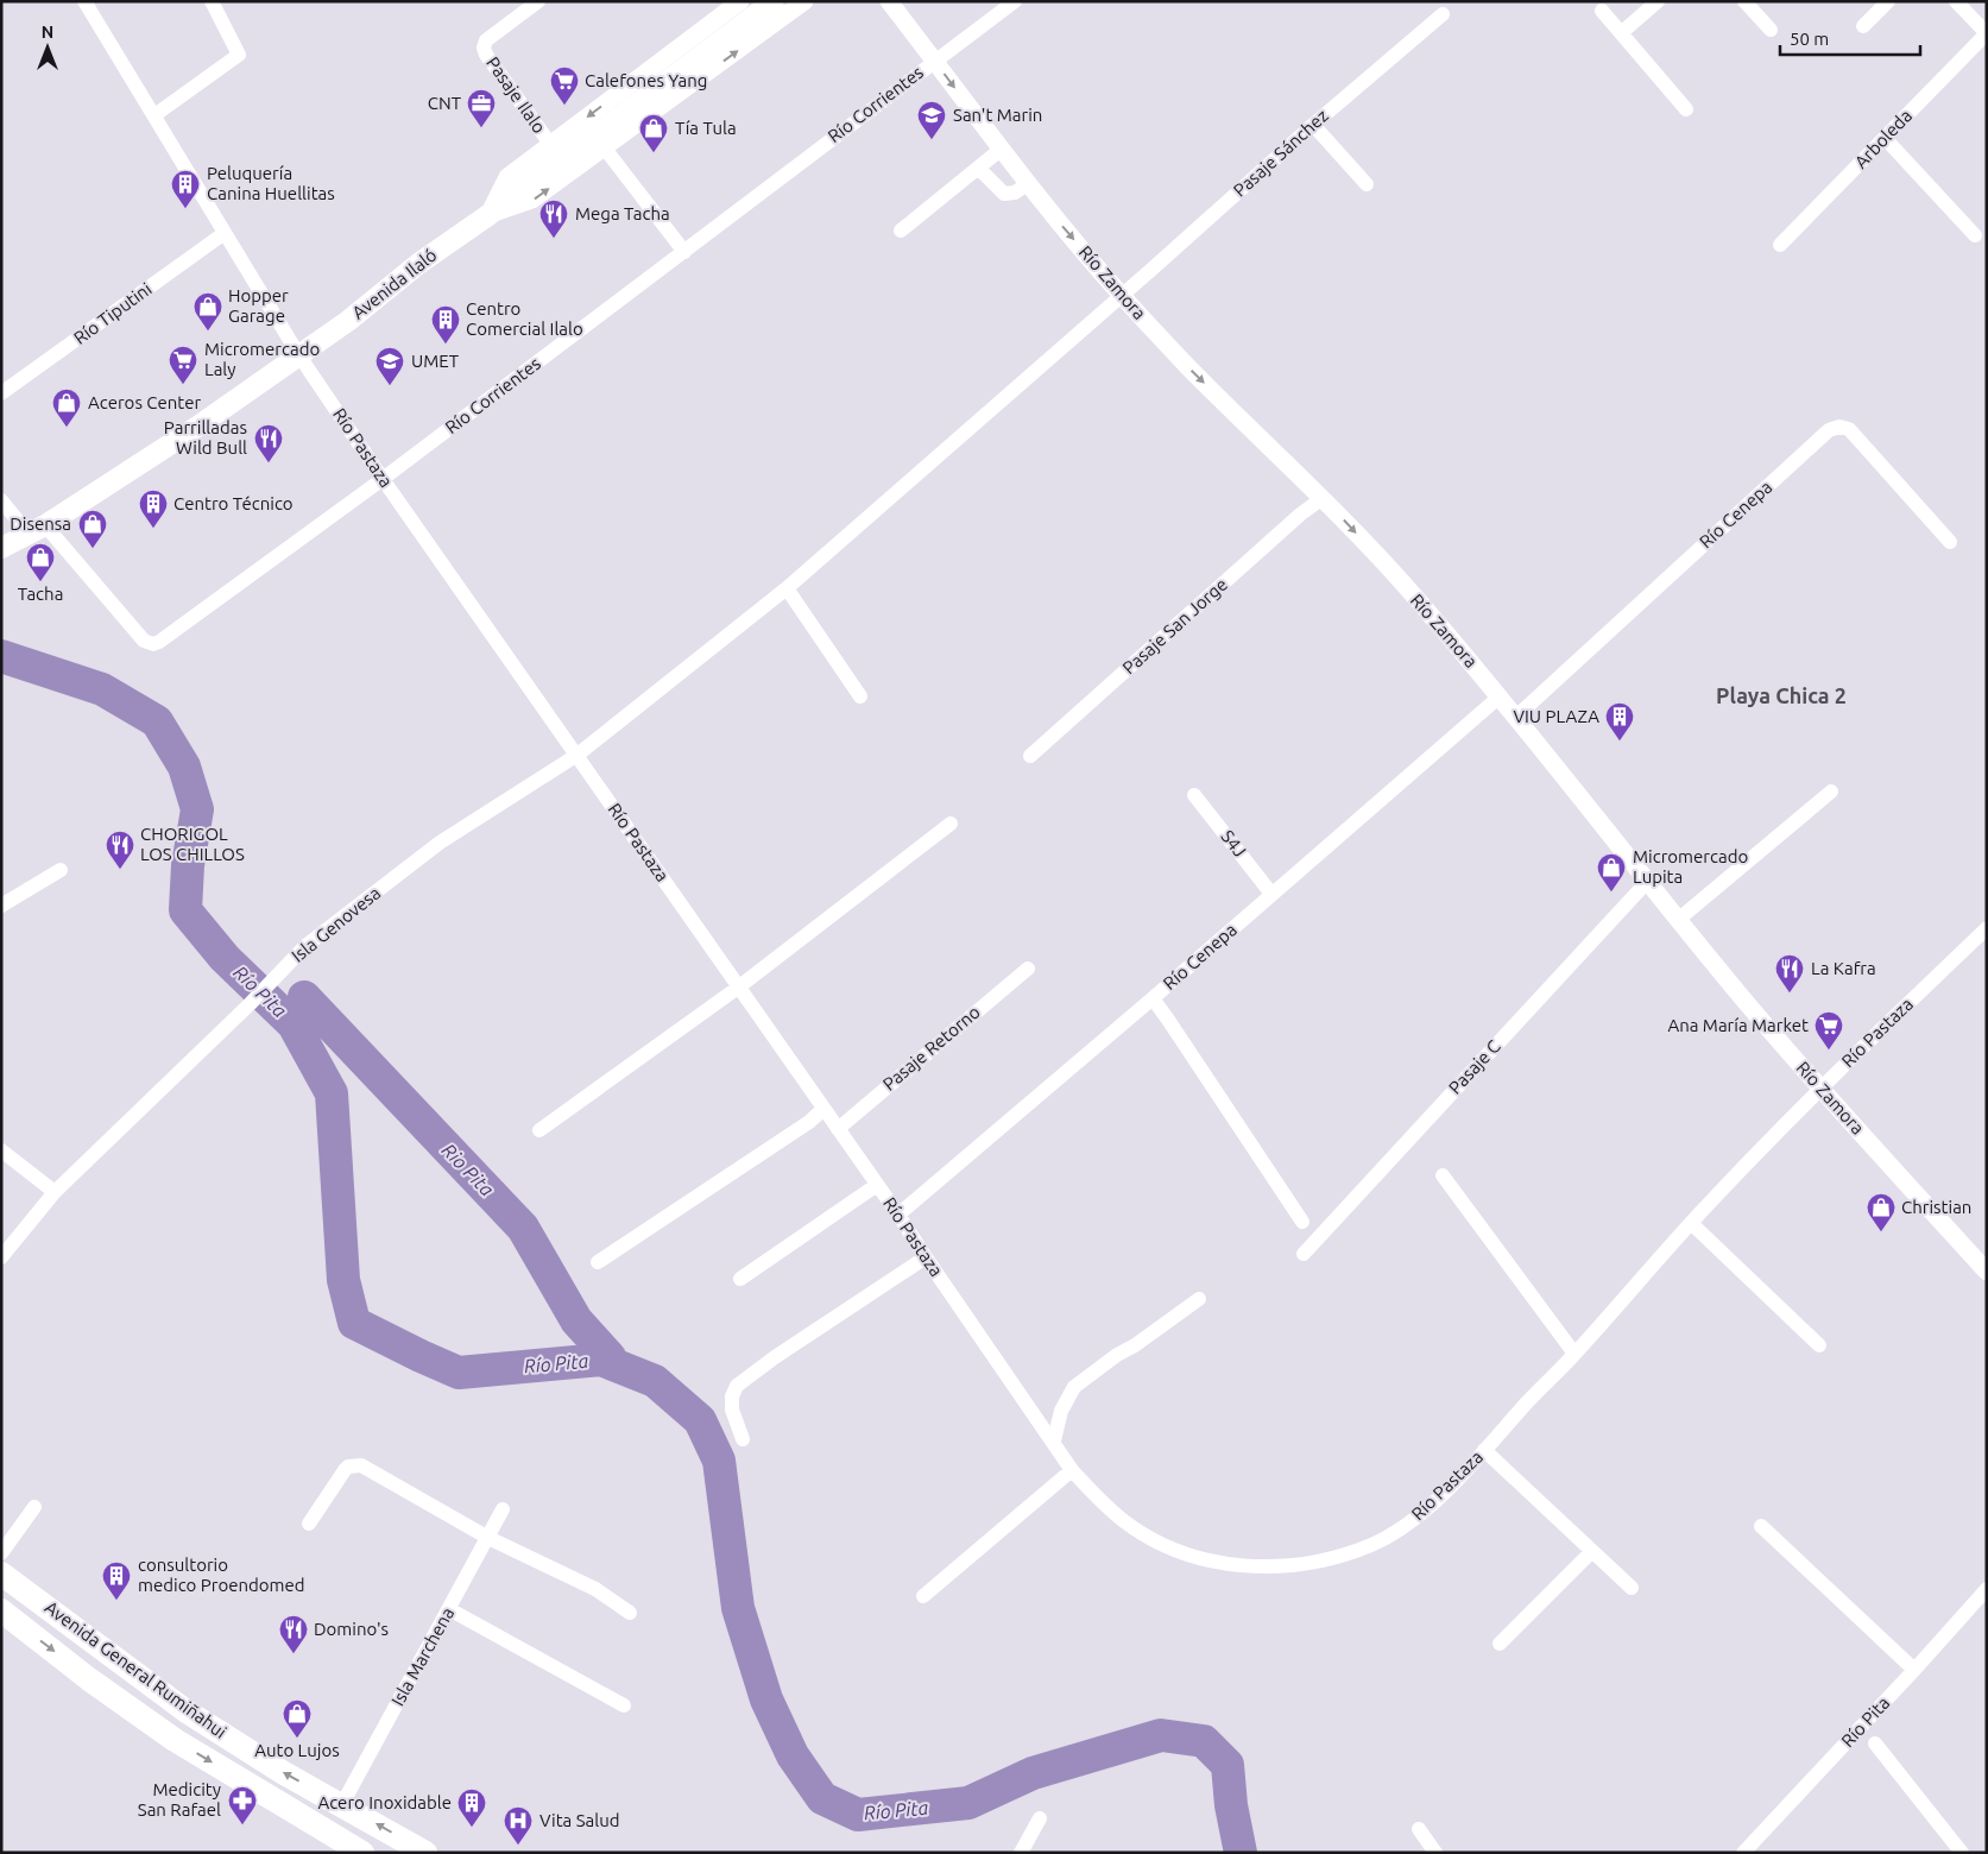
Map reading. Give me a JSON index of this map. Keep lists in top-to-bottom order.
{
  "streets": {
    "highway": ["Avenida General Rumiñahui"],
    "main road": ["Avenida Ilaló"],
    "street": [
      "Pasaje Ilalo",
      "Río Corrientes",
      "Arboleda",
      "Pasaje Sánchez",
      "Río Zamora",
      "Río Tiputini",
      "Río Pastaza",
      "Río Cenepa",
      "Pasaje San Jorge",
      "S4J",
      "Isla Genovesa",
      "Pasaje Retorno",
      "Pasaje C",
      "Isla Marchena",
      "Río Pita"
    ]
  },
  "crossings": [
    ["Río Corrientes", "Río Zamora"],
    ["Río Corrientes", "Avenida Ilaló"],
    ["Río Corrientes", "Río Pastaza"],
    ["Pasaje Sánchez", "Río Zamora"],
    ["Pasaje Sánchez", "Isla Genovesa"],
    ["Río Zamora", "Río Pastaza"],
    ["Río Zamora", "Río Cenepa"],
    ["Río Zamora", "Pasaje San Jorge"],
    ["Río Zamora", "Pasaje C"],
    ["Avenida Ilaló", "Río Pastaza"],
    ["Río Tiputini", "Río Pastaza"],
    ["Río Pastaza", "Río Cenepa"],
    ["Río Pastaza", "Isla Genovesa"],
    ["Río Pastaza", "Pasaje Retorno"],
    ["Río Cenepa", "S4J"],
    ["Isla Marchena", "Avenida General Rumiñahui"]
  ],
  "one_way": ["Río Zamora"],
  "districts": ["Playa Chica 2"],
  "water": ["Río Pita", "Rio Pita"],
  "places": {
    "supermarket": ["Calefones Yang", "Micromercado Laly", "Ana María Market"],
    "office": ["CNT"],
    "school or university": ["San't Marin", "UMET"],
    "shop": [
      "Tía Tula",
      "Hopper Garage",
      "Aceros Center",
      "Disensa",
      "Tacha",
      "Micromercado Lupita",
      "Christian",
      "Auto Lujos"
    ],
    "building": [
      "Peluquería Canina Huellitas",
      "Centro Comercial Ilalo",
      "Centro Técnico",
      "VIU PLAZA",
      "consultorio medico Proendomed",
      "Acero Inoxidable"
    ],
    "restaurant": [
      "Mega Tacha",
      "Parrilladas Wild Bull",
      "CHORIGOL LOS CHILLOS",
      "La Kafra",
      "Domino's"
    ],
    "pharmacy": ["Medicity San Rafael"],
    "hospital": ["Vita Salud"]
  },
  "scale_bar": "50 m",
  "north": "top"
}
